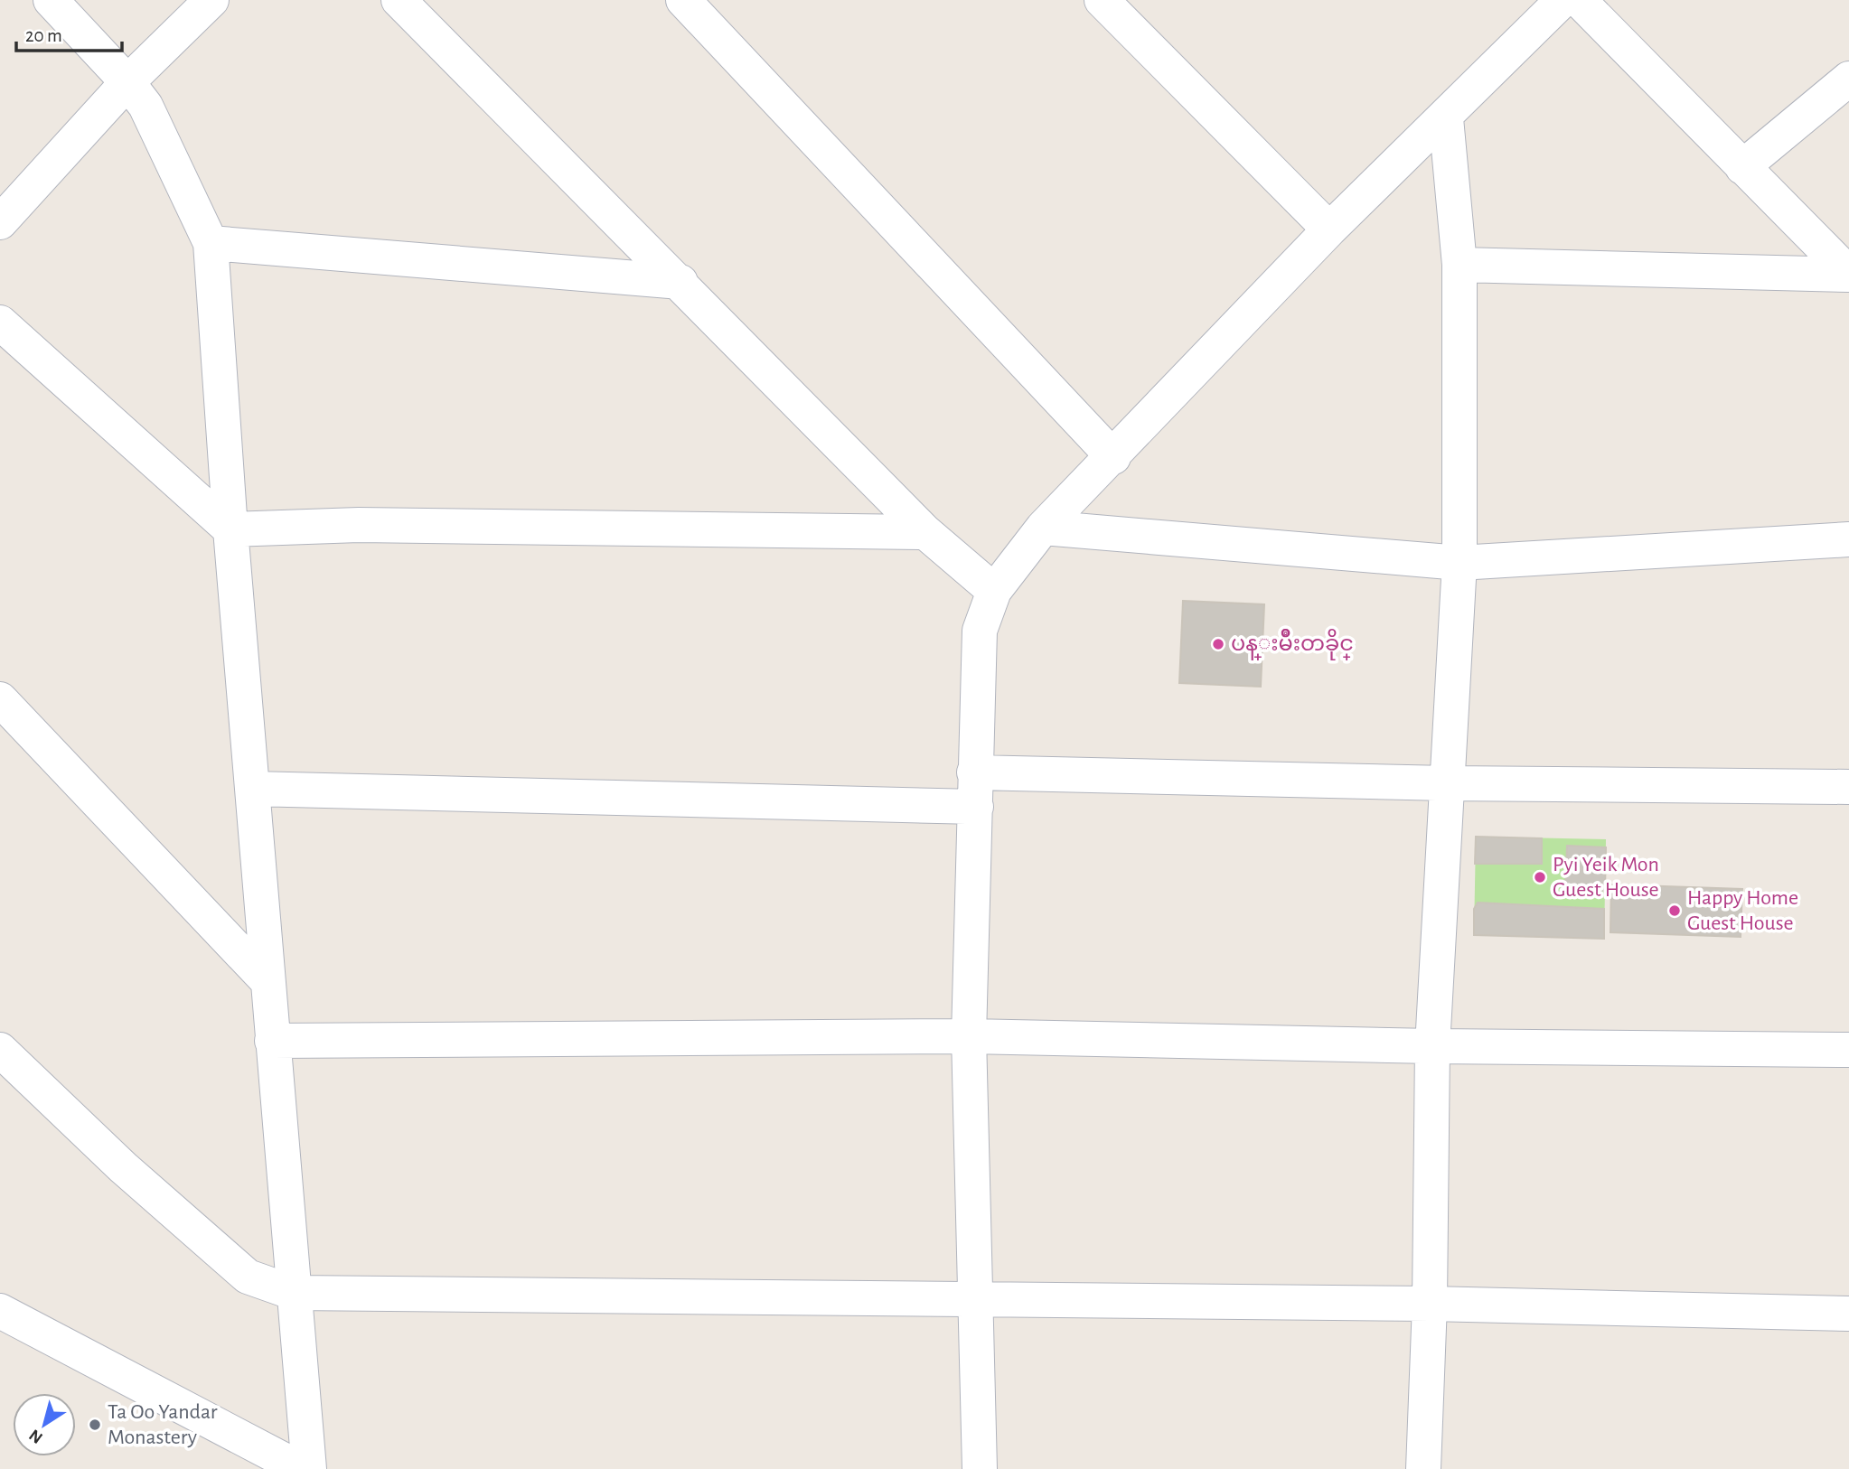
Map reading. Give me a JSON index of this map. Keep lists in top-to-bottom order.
{
  "places": [
    "ပန္းမ်ိဳးတခိုင္",
    "Pyi Yeik Mon Guest House",
    "Happy Home Guest House",
    "Ta Oo Yandar Monastery"
  ],
  "scale_bar": "20 m",
  "north": "bottom left"
}
